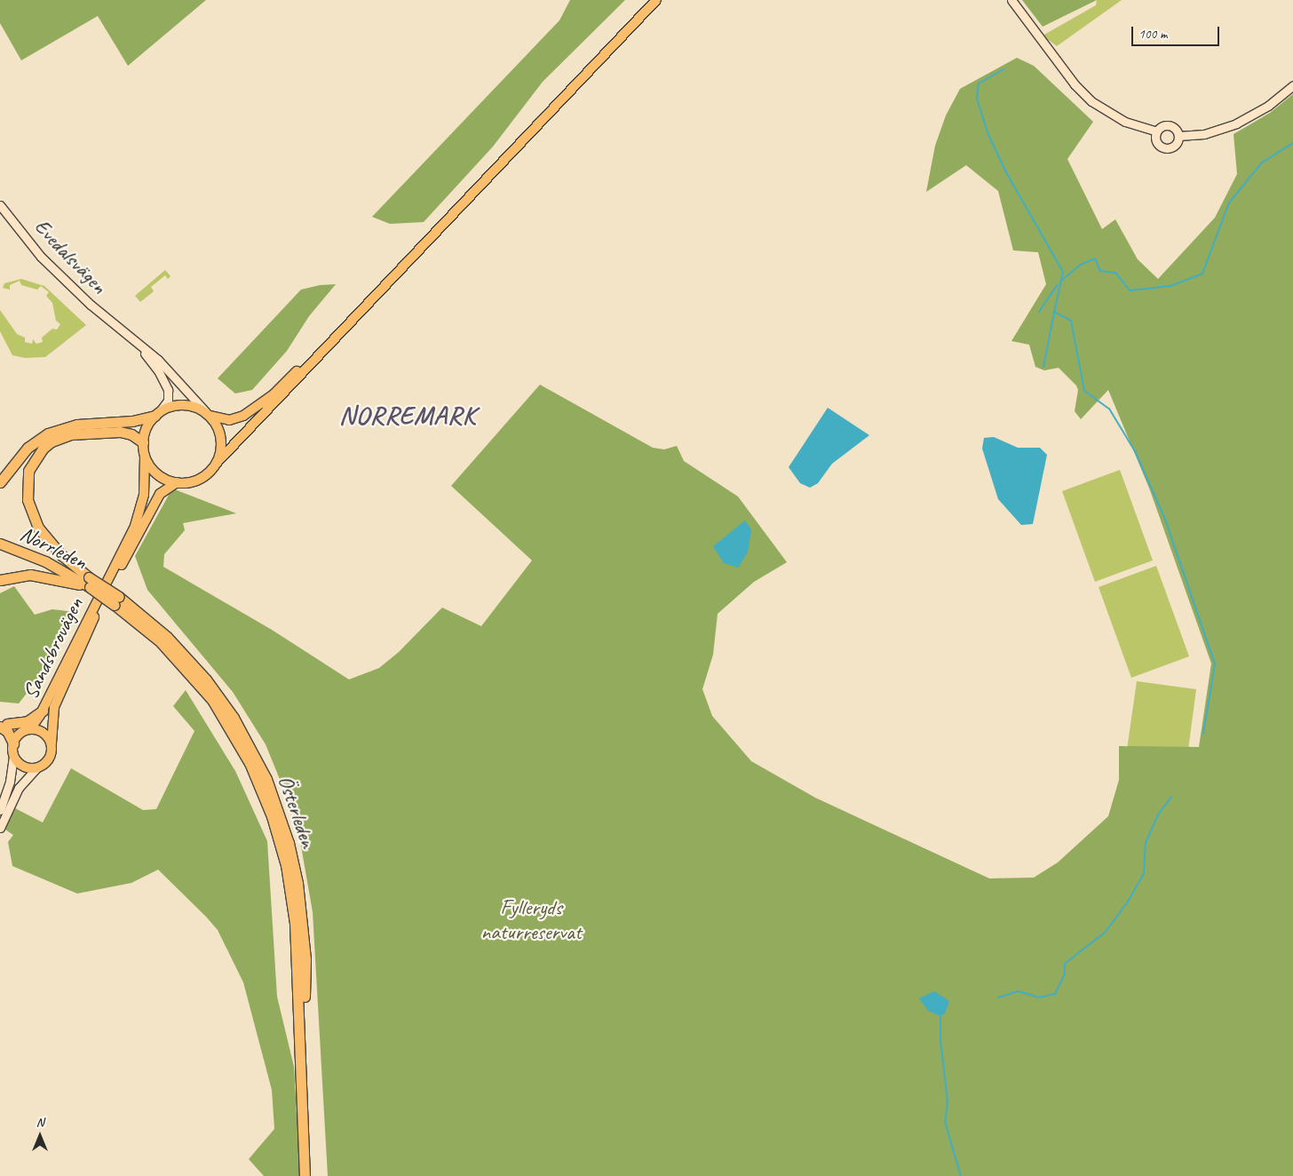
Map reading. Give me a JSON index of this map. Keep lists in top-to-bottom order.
{
  "streets": {
    "highway": ["Norrleden", "Österleden"],
    "main road": ["Sandsbrovägen"],
    "street": ["Evedalsvägen"]
  },
  "crossings": [
    ["Evedalsvägen", "Sandsbrovägen"],
    ["Norrleden", "Österleden"]
  ],
  "districts": ["NORREMARK"],
  "parks": ["Fylleryds naturreservat"],
  "scale_bar": "100 m",
  "north": "top"
}
